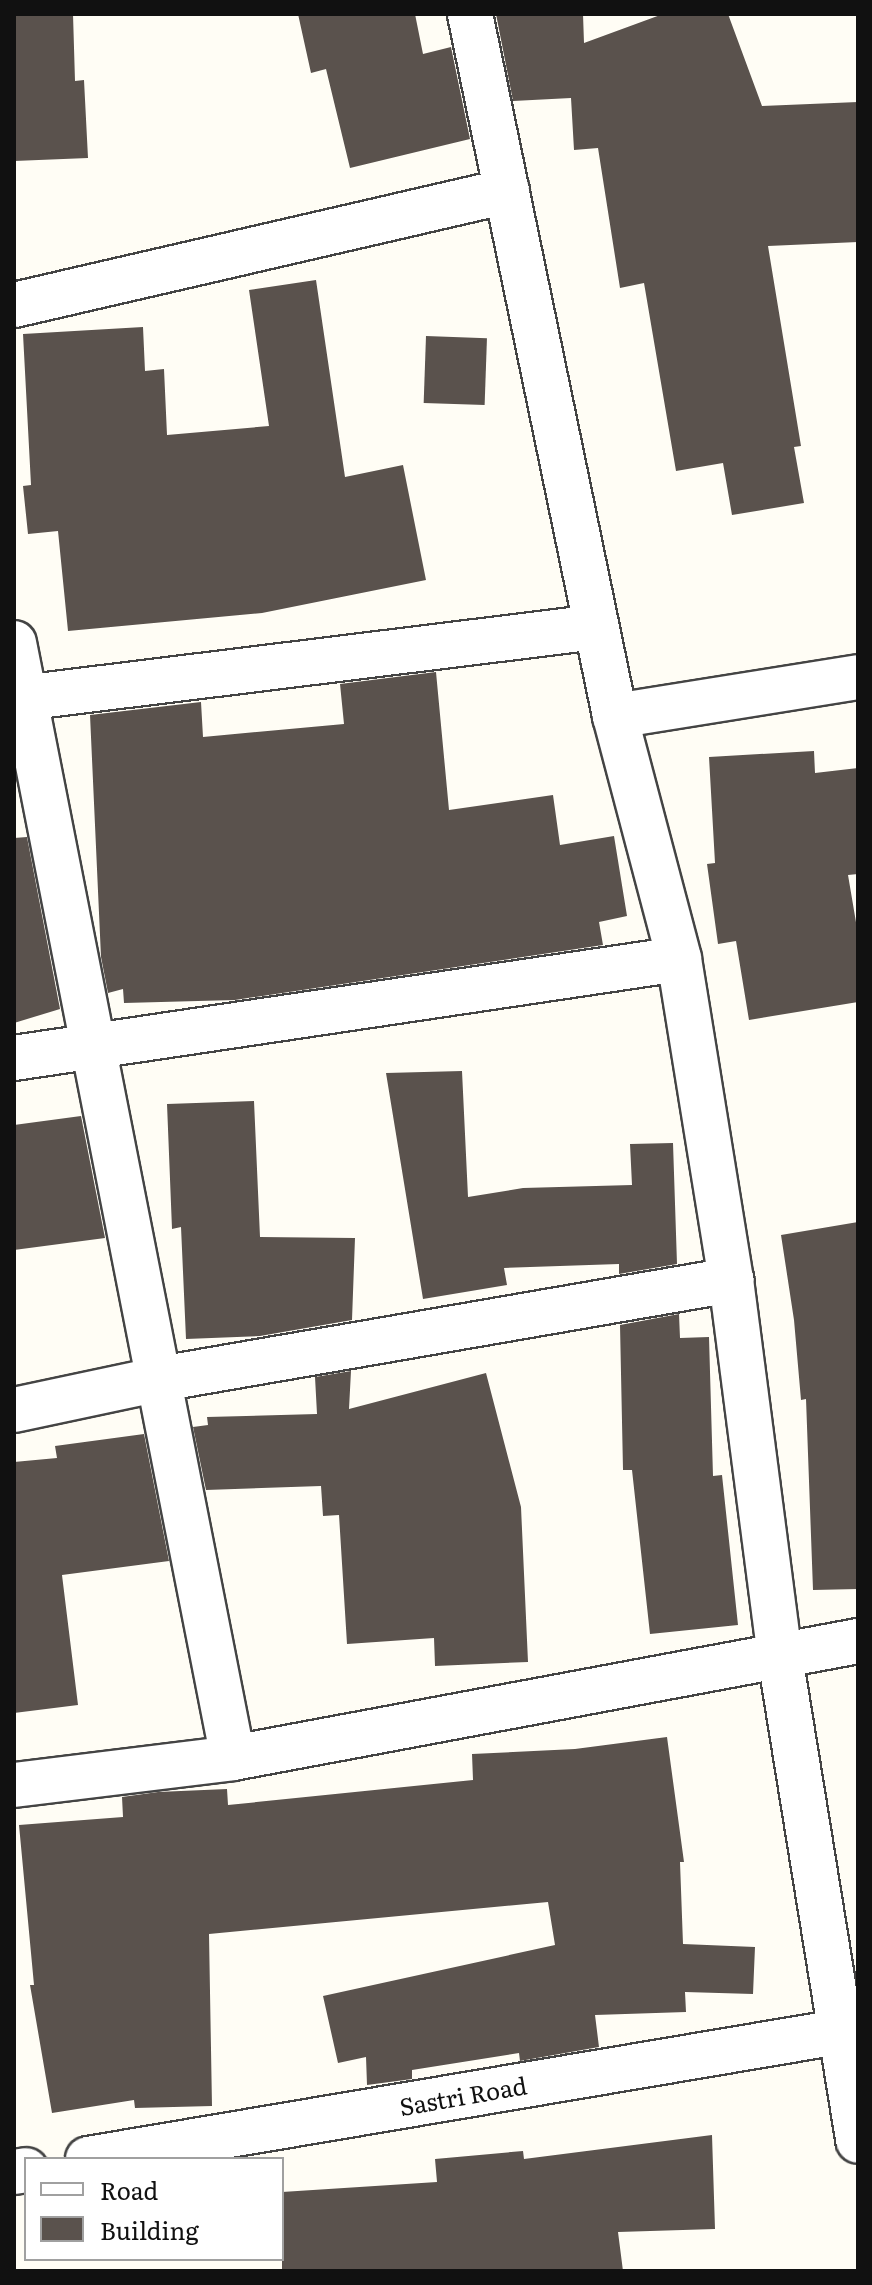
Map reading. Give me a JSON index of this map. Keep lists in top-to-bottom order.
{
  "streets": {
    "street": ["Sastri Road"]
  },
  "legend": ["Road", "Building"]
}
